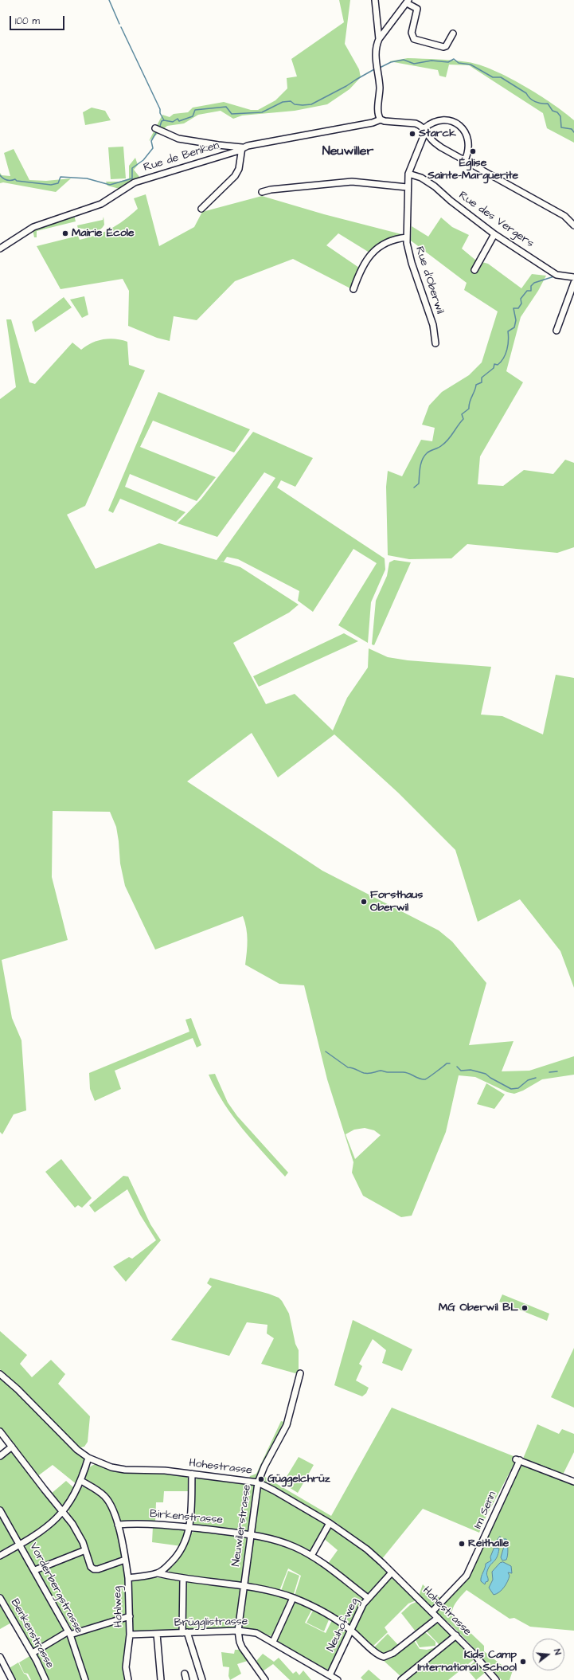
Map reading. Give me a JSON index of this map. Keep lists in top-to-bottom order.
{
  "streets": {
    "street": [
      "Rue de Benken",
      "Rue des Vergers",
      "Rue d'Oberwil",
      "Hohestrasse",
      "Im Senn",
      "Birkenstrasse",
      "Neuwilerstrasse",
      "Vorderbergstrasse",
      "Hohlweg",
      "Brügglistrasse",
      "Neuhofweg",
      "Benkenstrasse"
    ]
  },
  "crossings": [
    ["Rue des Vergers", "Rue d'Oberwil"],
    ["Hohestrasse", "Im Senn"],
    ["Hohestrasse", "Neuwilerstrasse"],
    ["Hohestrasse", "Hohlweg"],
    ["Hohestrasse", "Neuhofweg"],
    ["Birkenstrasse", "Neuwilerstrasse"],
    ["Birkenstrasse", "Hohlweg"],
    ["Birkenstrasse", "Neuhofweg"],
    ["Neuwilerstrasse", "Brügglistrasse"],
    ["Hohlweg", "Brügglistrasse"],
    ["Brügglistrasse", "Neuhofweg"]
  ],
  "districts": ["Neuwiller"],
  "places": [
    "Starck",
    "Église Sainte-Marguerite",
    "Mairie École",
    "Forsthaus Oberwil",
    "MG Oberwil BL",
    "Güggelchrüz",
    "Reithalle",
    "Kids Camp International School"
  ],
  "scale_bar": "100 m",
  "north": "right"
}
